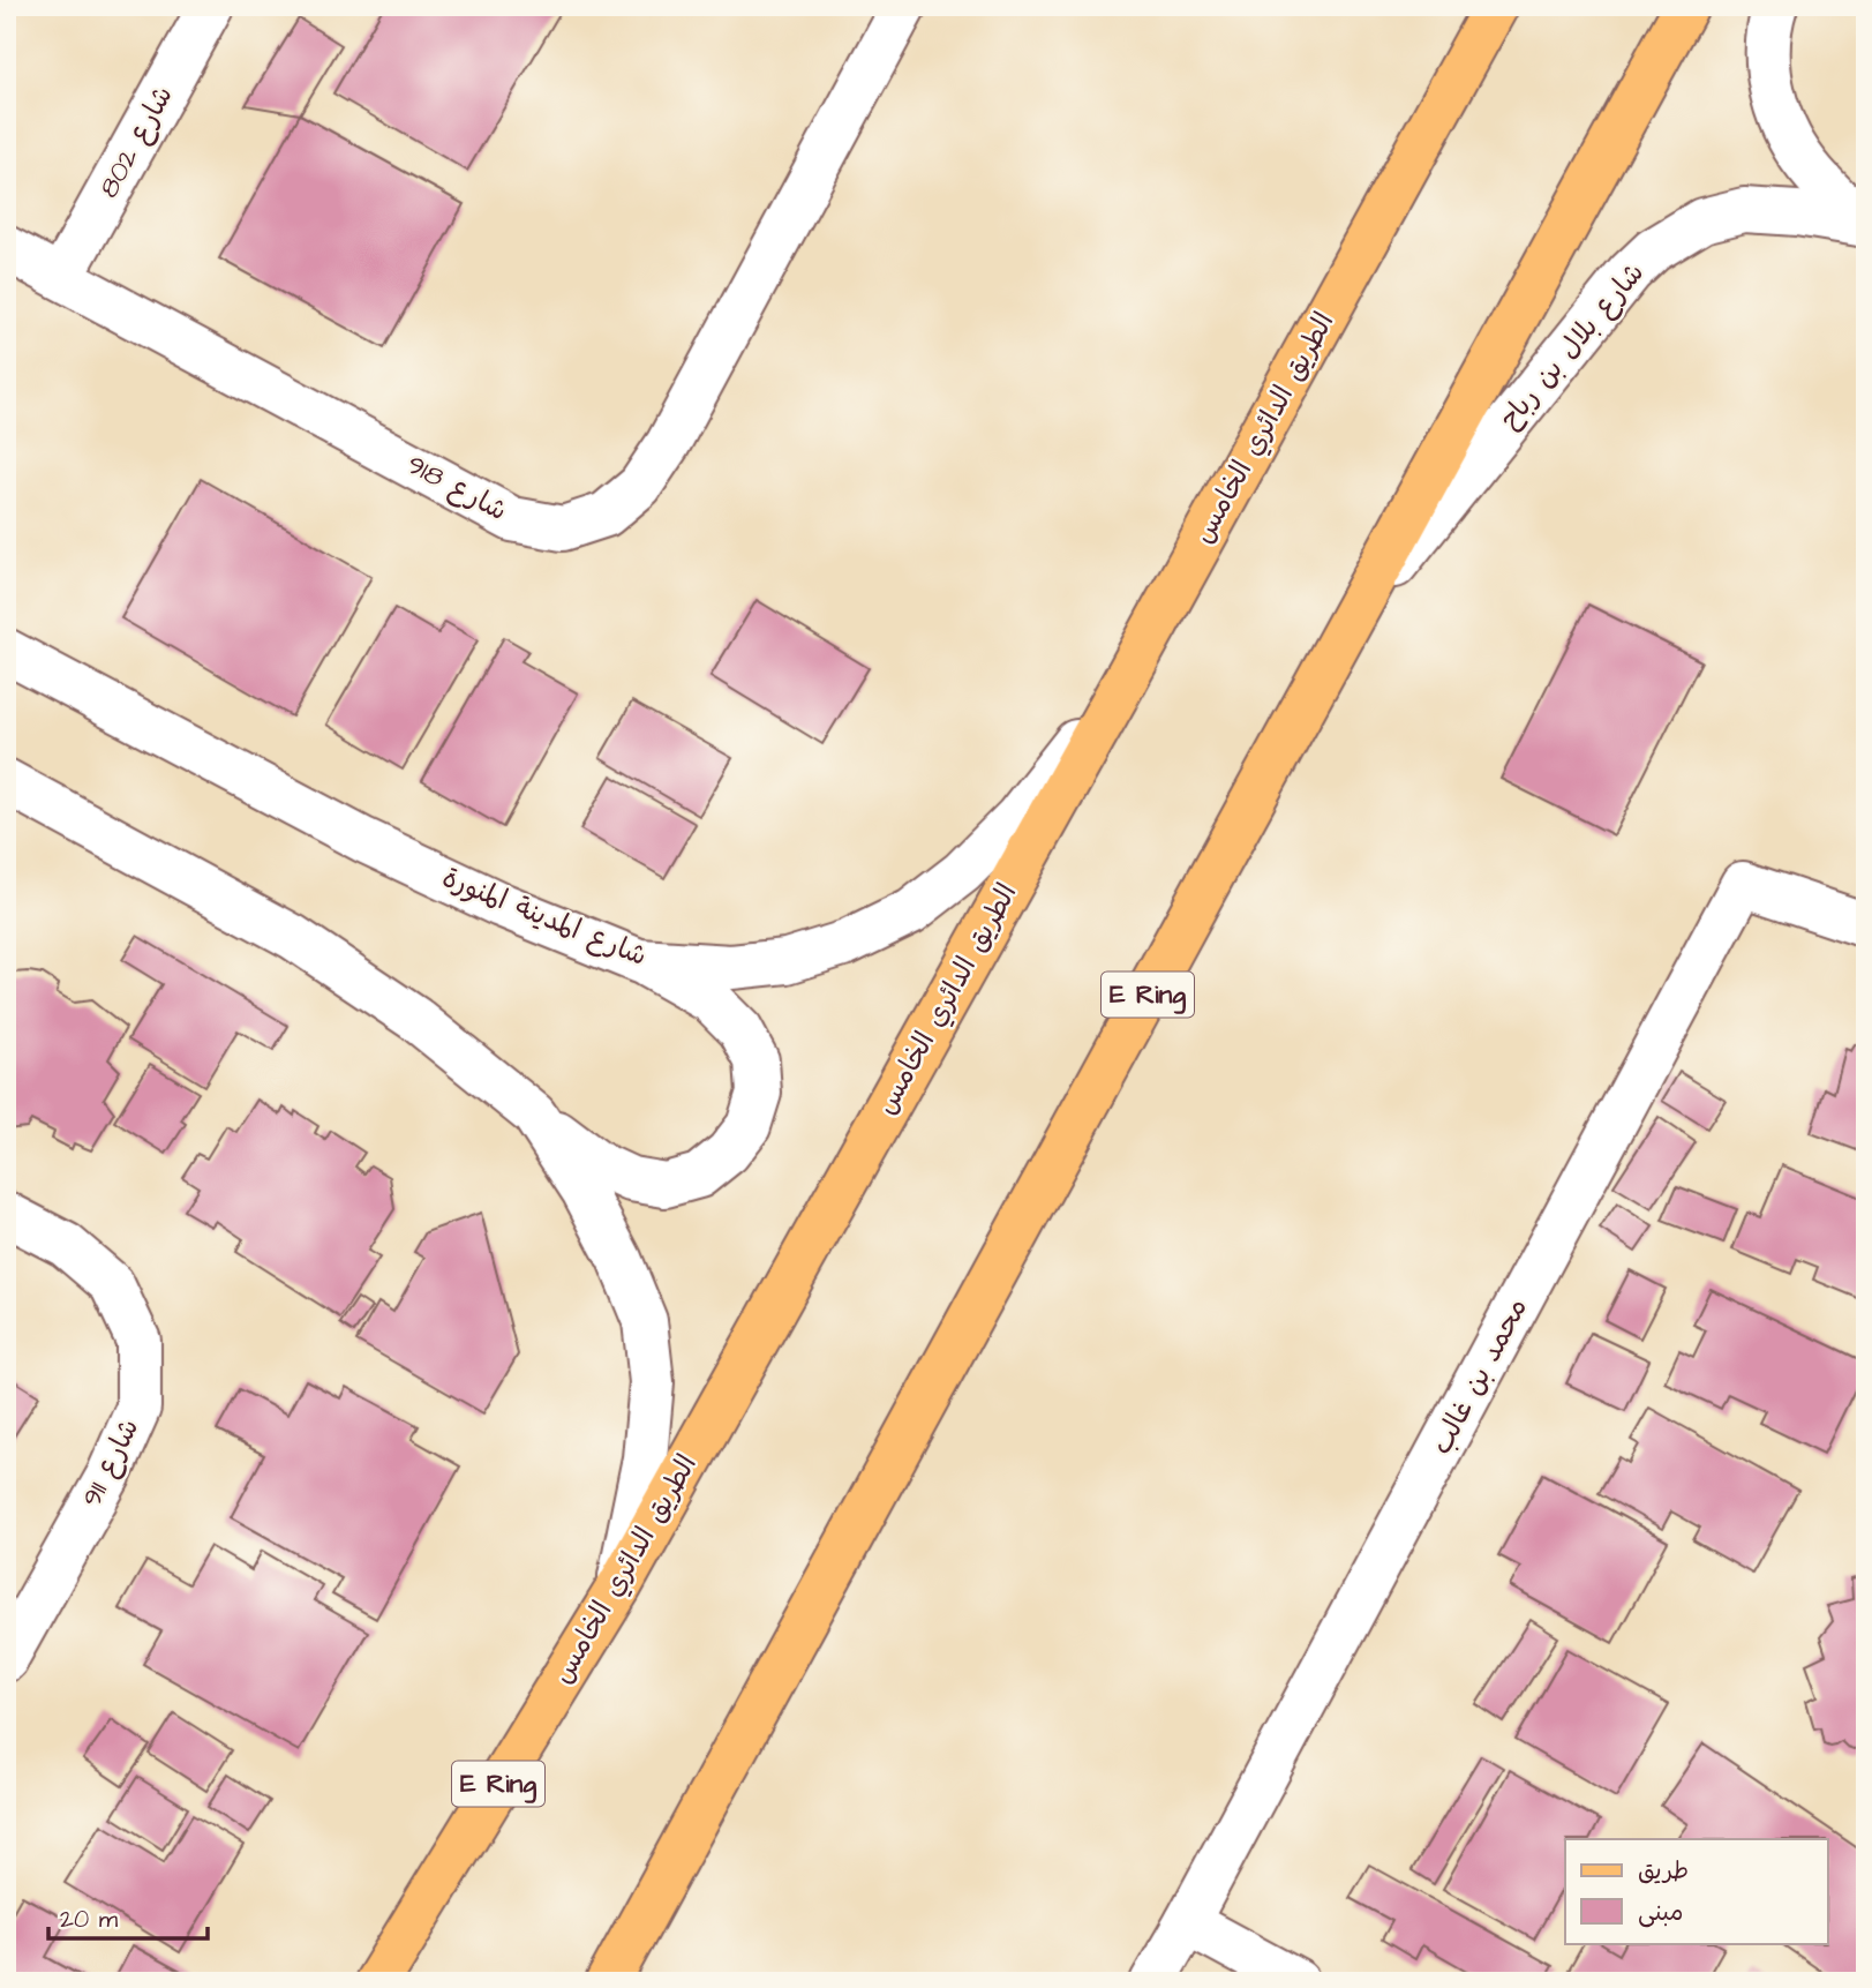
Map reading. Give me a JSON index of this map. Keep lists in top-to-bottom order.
{
  "streets": {
    "main road": ["الطريق الدائري الخامس", "E Ring"],
    "street": [
      "شارع 802",
      "شارع بلال بن رباح",
      "شارع 918",
      "شارع المدينة المنورة",
      "محمد بن غالب",
      "شارع 911"
    ]
  },
  "crossings": [
    ["شارع 802", "شارع 918"],
    ["شارع بلال بن رباح", "E Ring"],
    ["الطريق الدائري الخامس", "شارع المدينة المنورة"]
  ],
  "legend": ["طريق", "مبنى"],
  "scale_bar": "20 m"
}
